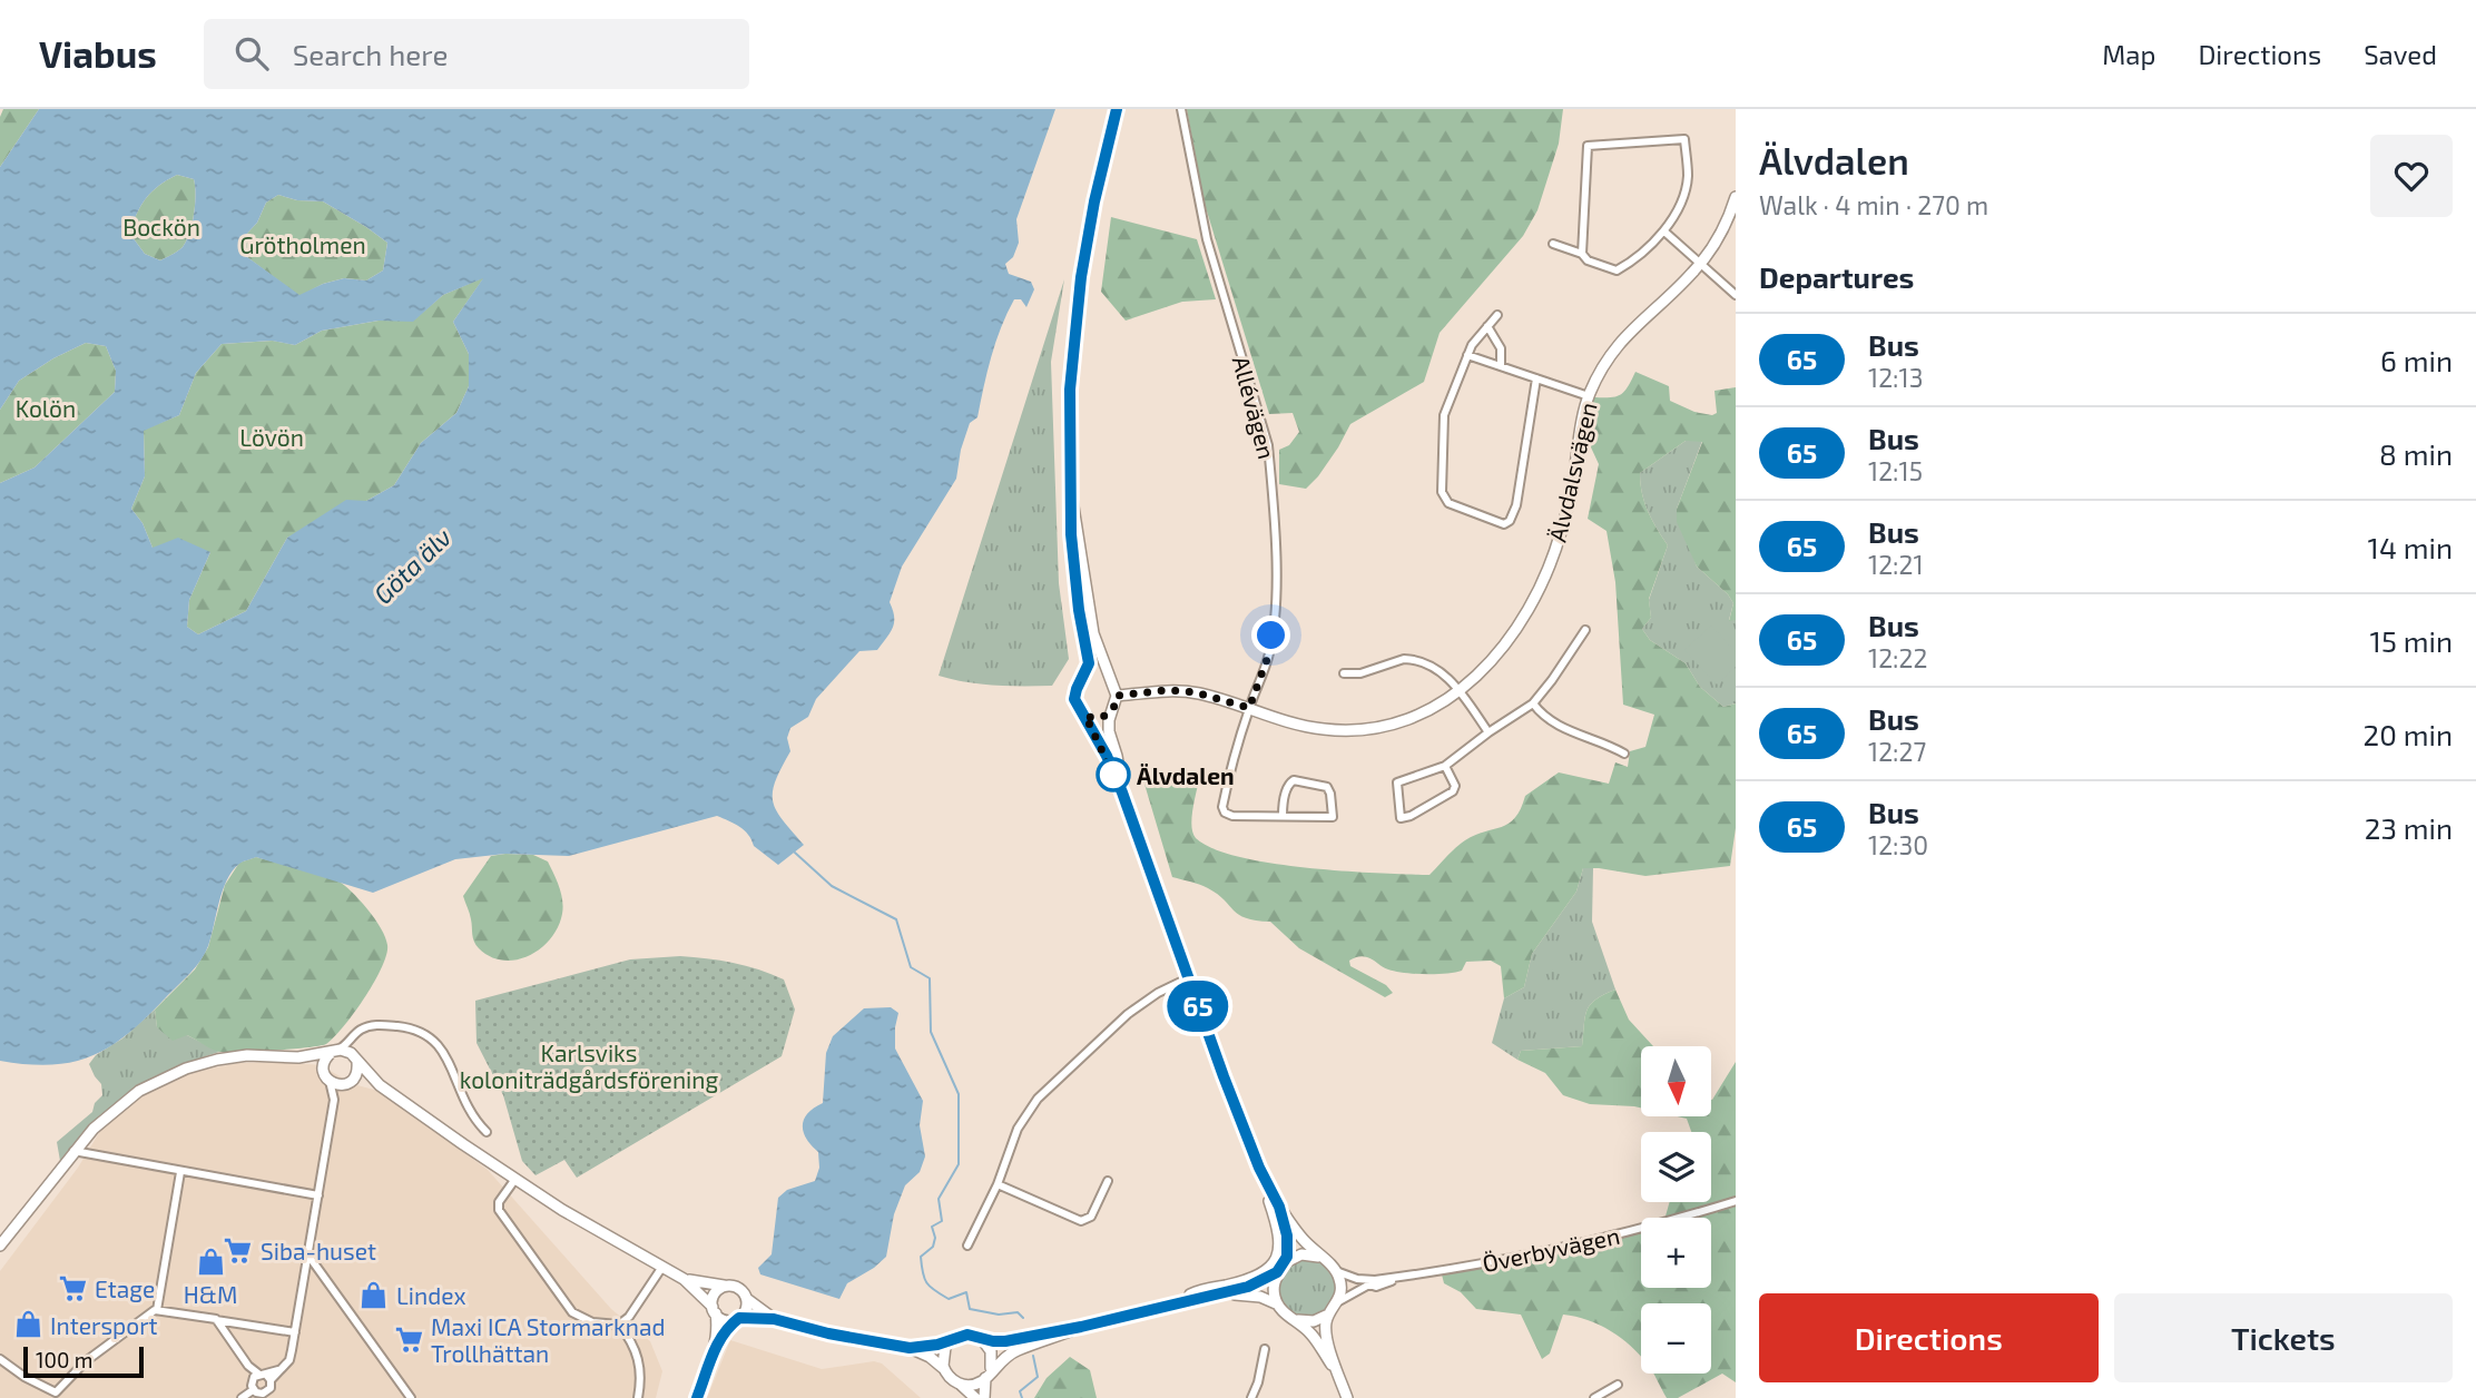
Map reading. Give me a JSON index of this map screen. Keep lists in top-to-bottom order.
{
  "streets": {
    "main road": ["Älvdalsvägen"],
    "street": ["Allévägen", "Överbyvägen"]
  },
  "crossings": [
    ["Allévägen", "Älvdalsvägen"]
  ],
  "water": ["Göta älv"],
  "parks": [
    "Bockön",
    "Grötholmen",
    "Kolön",
    "Lövön",
    "Karlsviks koloniträdgårdsförening"
  ],
  "places": {
    "other": ["Älvdalen"],
    "supermarket": ["Siba-huset", "Etage", "Maxi ICA Stormarknad Trollhättan"],
    "shop": ["H&M", "Lindex", "Intersport"]
  },
  "lines": ["bus line 65"],
  "scale_bar": "100 m",
  "north": "bottom",
  "page": {
    "header": "Viabus",
    "search": "Search here",
    "nav": ["Map", "Directions", "Saved"],
    "on_map": "65",
    "heading": [
      ["Älvdalen", "Walk · 4 min · 270 m"],
      "Departures"
    ],
    "list": [
      {
        "mark": "65",
        "name": "Bus",
        "note": "12:13",
        "value": "6 min"
      },
      {
        "mark": "65",
        "name": "Bus",
        "note": "12:15",
        "value": "8 min"
      },
      {
        "mark": "65",
        "name": "Bus",
        "note": "12:21",
        "value": "14 min"
      },
      {
        "mark": "65",
        "name": "Bus",
        "note": "12:22",
        "value": "15 min"
      },
      {
        "mark": "65",
        "name": "Bus",
        "note": "12:27",
        "value": "20 min"
      },
      {
        "mark": "65",
        "name": "Bus",
        "note": "12:30",
        "value": "23 min"
      }
    ],
    "map_buttons": ["+", "−"],
    "buttons": ["Directions", "Tickets"],
    "scale": "100 m"
  }
}
